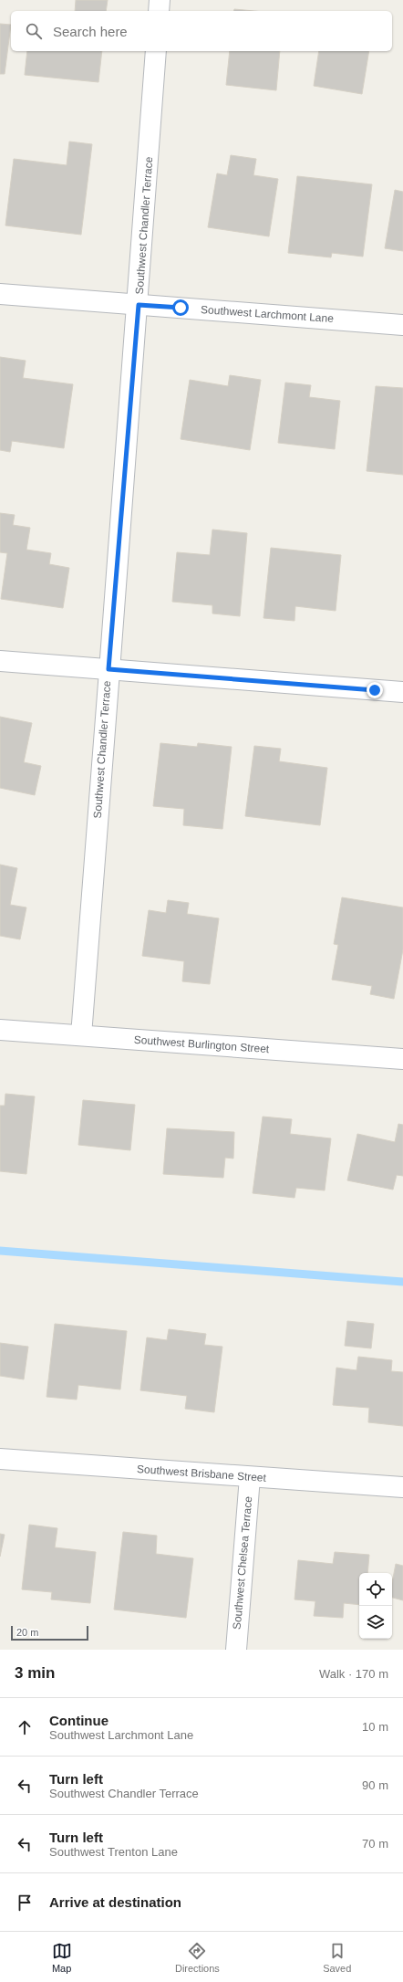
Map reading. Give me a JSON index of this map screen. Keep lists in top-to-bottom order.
{
  "streets": {
    "street": [
      "Southwest Chandler Terrace",
      "Southwest Larchmont Lane",
      "Southwest Burlington Street",
      "Southwest Brisbane Street",
      "Southwest Chelsea Terrace"
    ]
  },
  "crossings": [
    ["Southwest Chandler Terrace", "Southwest Larchmont Lane"],
    ["Southwest Chandler Terrace", "Southwest Burlington Street"],
    ["Southwest Brisbane Street", "Southwest Chelsea Terrace"]
  ],
  "scale_bar": "20 m",
  "page": {
    "search": "Search here",
    "scale": "20 m",
    "heading": ["3 min", "Walk · 170 m"],
    "list": [
      ["Continue", "Southwest Larchmont Lane", "10 m"],
      ["Turn left", "Southwest Chandler Terrace", "90 m"],
      ["Turn left", "Southwest Trenton Lane", "70 m"],
      "Arrive at destination"
    ],
    "nav": ["Map", "Directions", "Saved"]
  }
}
